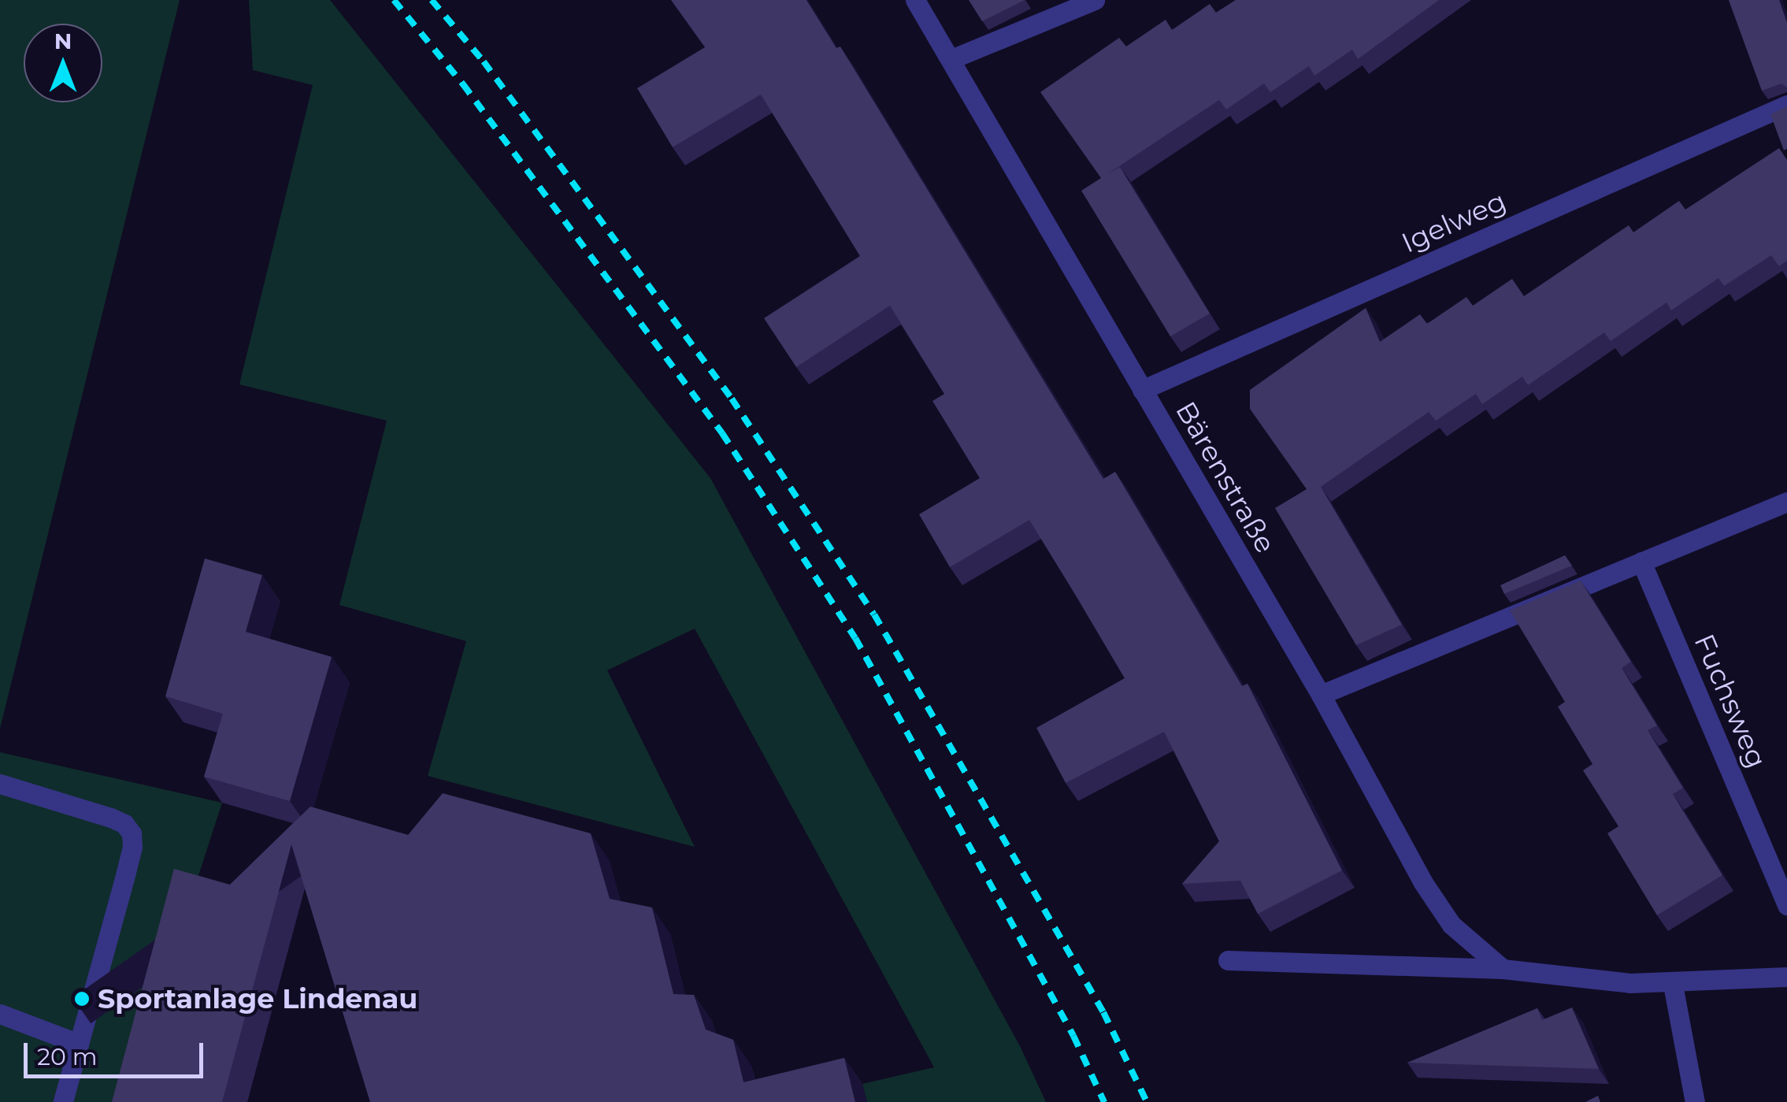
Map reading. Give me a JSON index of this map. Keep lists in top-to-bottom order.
{
  "streets": {
    "street": ["Igelweg", "Bärenstraße", "Fuchsweg"]
  },
  "crossings": [
    ["Igelweg", "Bärenstraße"]
  ],
  "places": ["Sportanlage Lindenau"],
  "scale_bar": "20 m",
  "north": "top"
}
